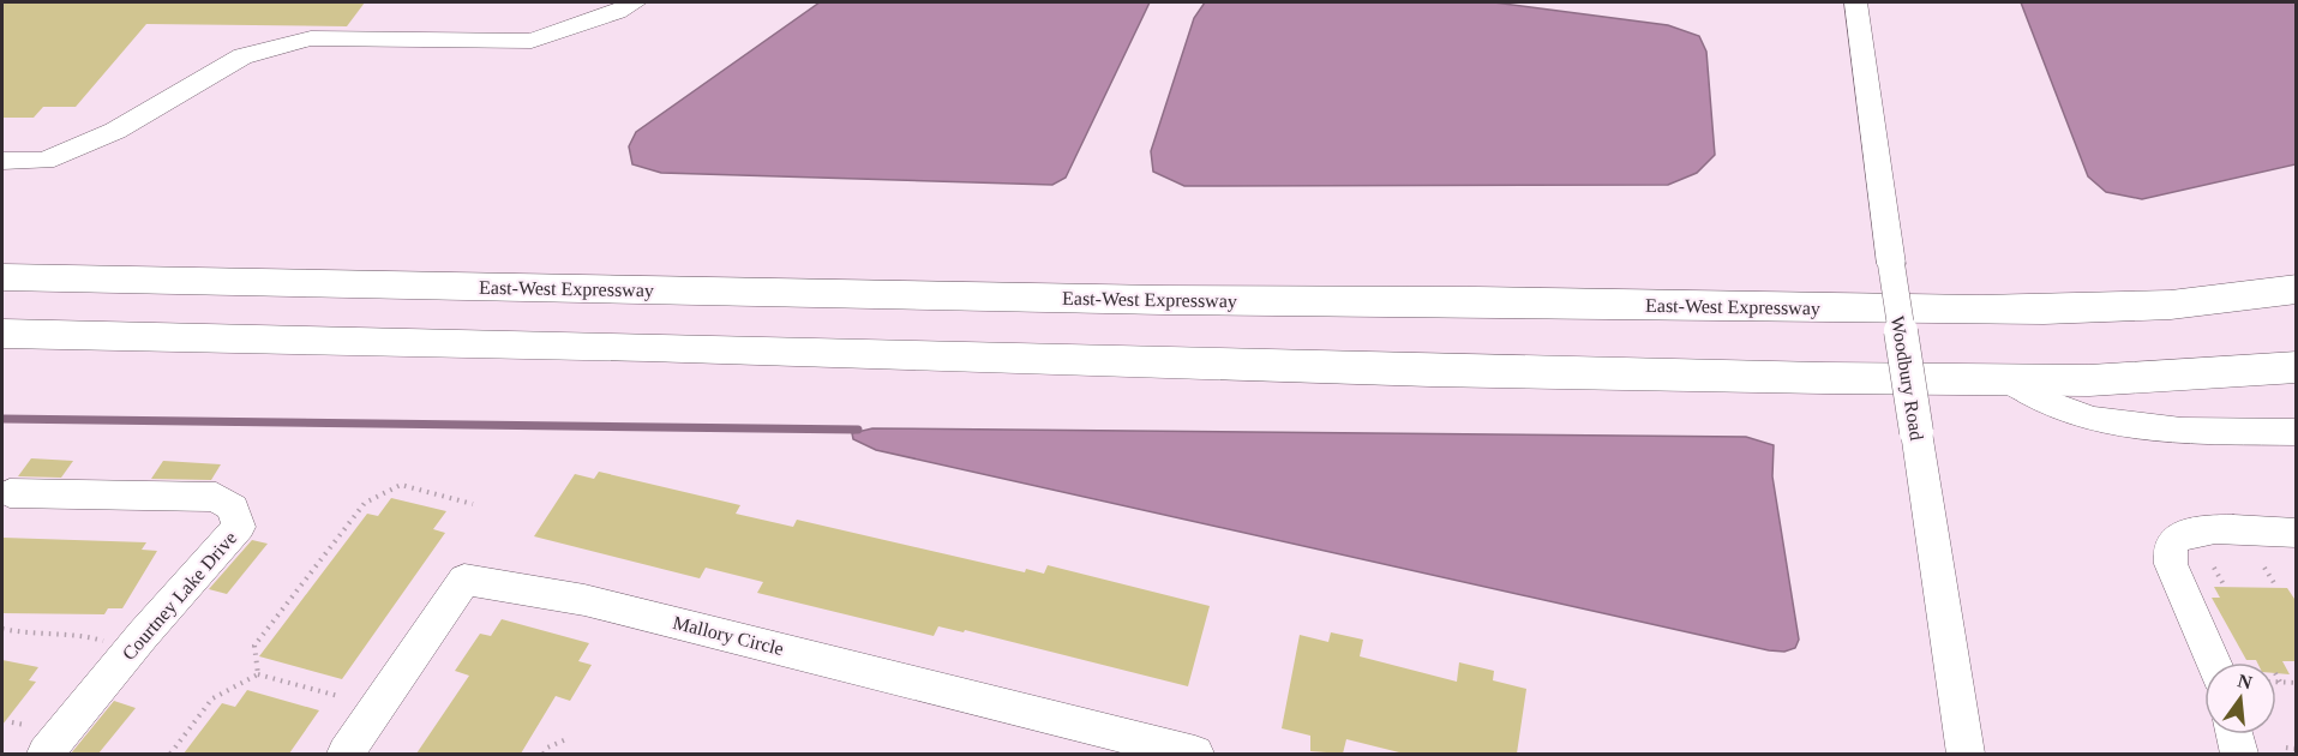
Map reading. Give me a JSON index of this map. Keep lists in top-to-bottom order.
{
  "streets": {
    "highway": ["East-West Expressway"],
    "street": ["Woodbury Road", "Courtney Lake Drive", "Mallory Circle"]
  },
  "north": "top"
}
